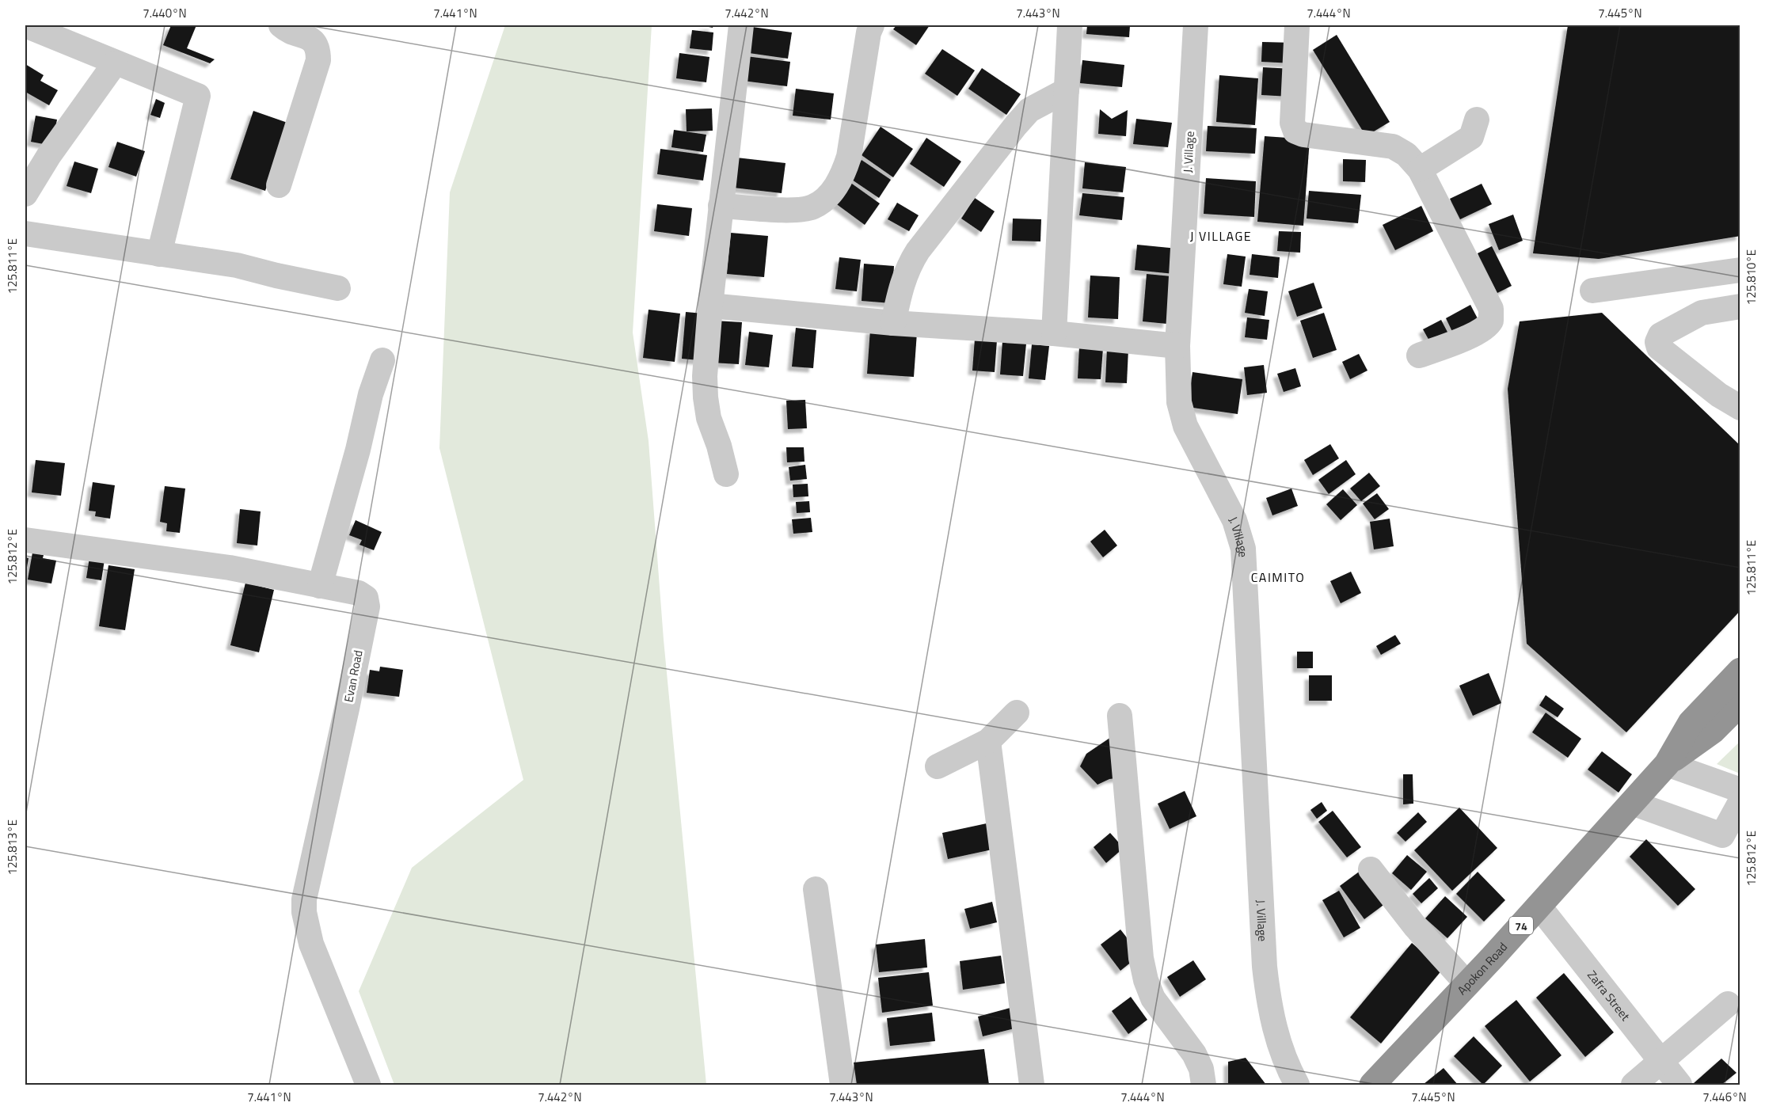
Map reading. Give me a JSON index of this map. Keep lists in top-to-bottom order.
{
  "streets": {
    "highway": ["74", "Apokon Road"],
    "street": ["J. Village", "Evan Road", "Zafra Street"]
  },
  "crossings": [
    ["Apokon Road", "Zafra Street"]
  ],
  "districts": ["J VILLAGE", "CAIMITO"],
  "coordinates": [
    "7.440°N",
    "7.441°N",
    "7.442°N",
    "7.443°N",
    "7.444°N",
    "7.445°N",
    "125.811°E",
    "125.810°E",
    "125.812°E",
    "125.813°E",
    "7.446°N"
  ]
}
